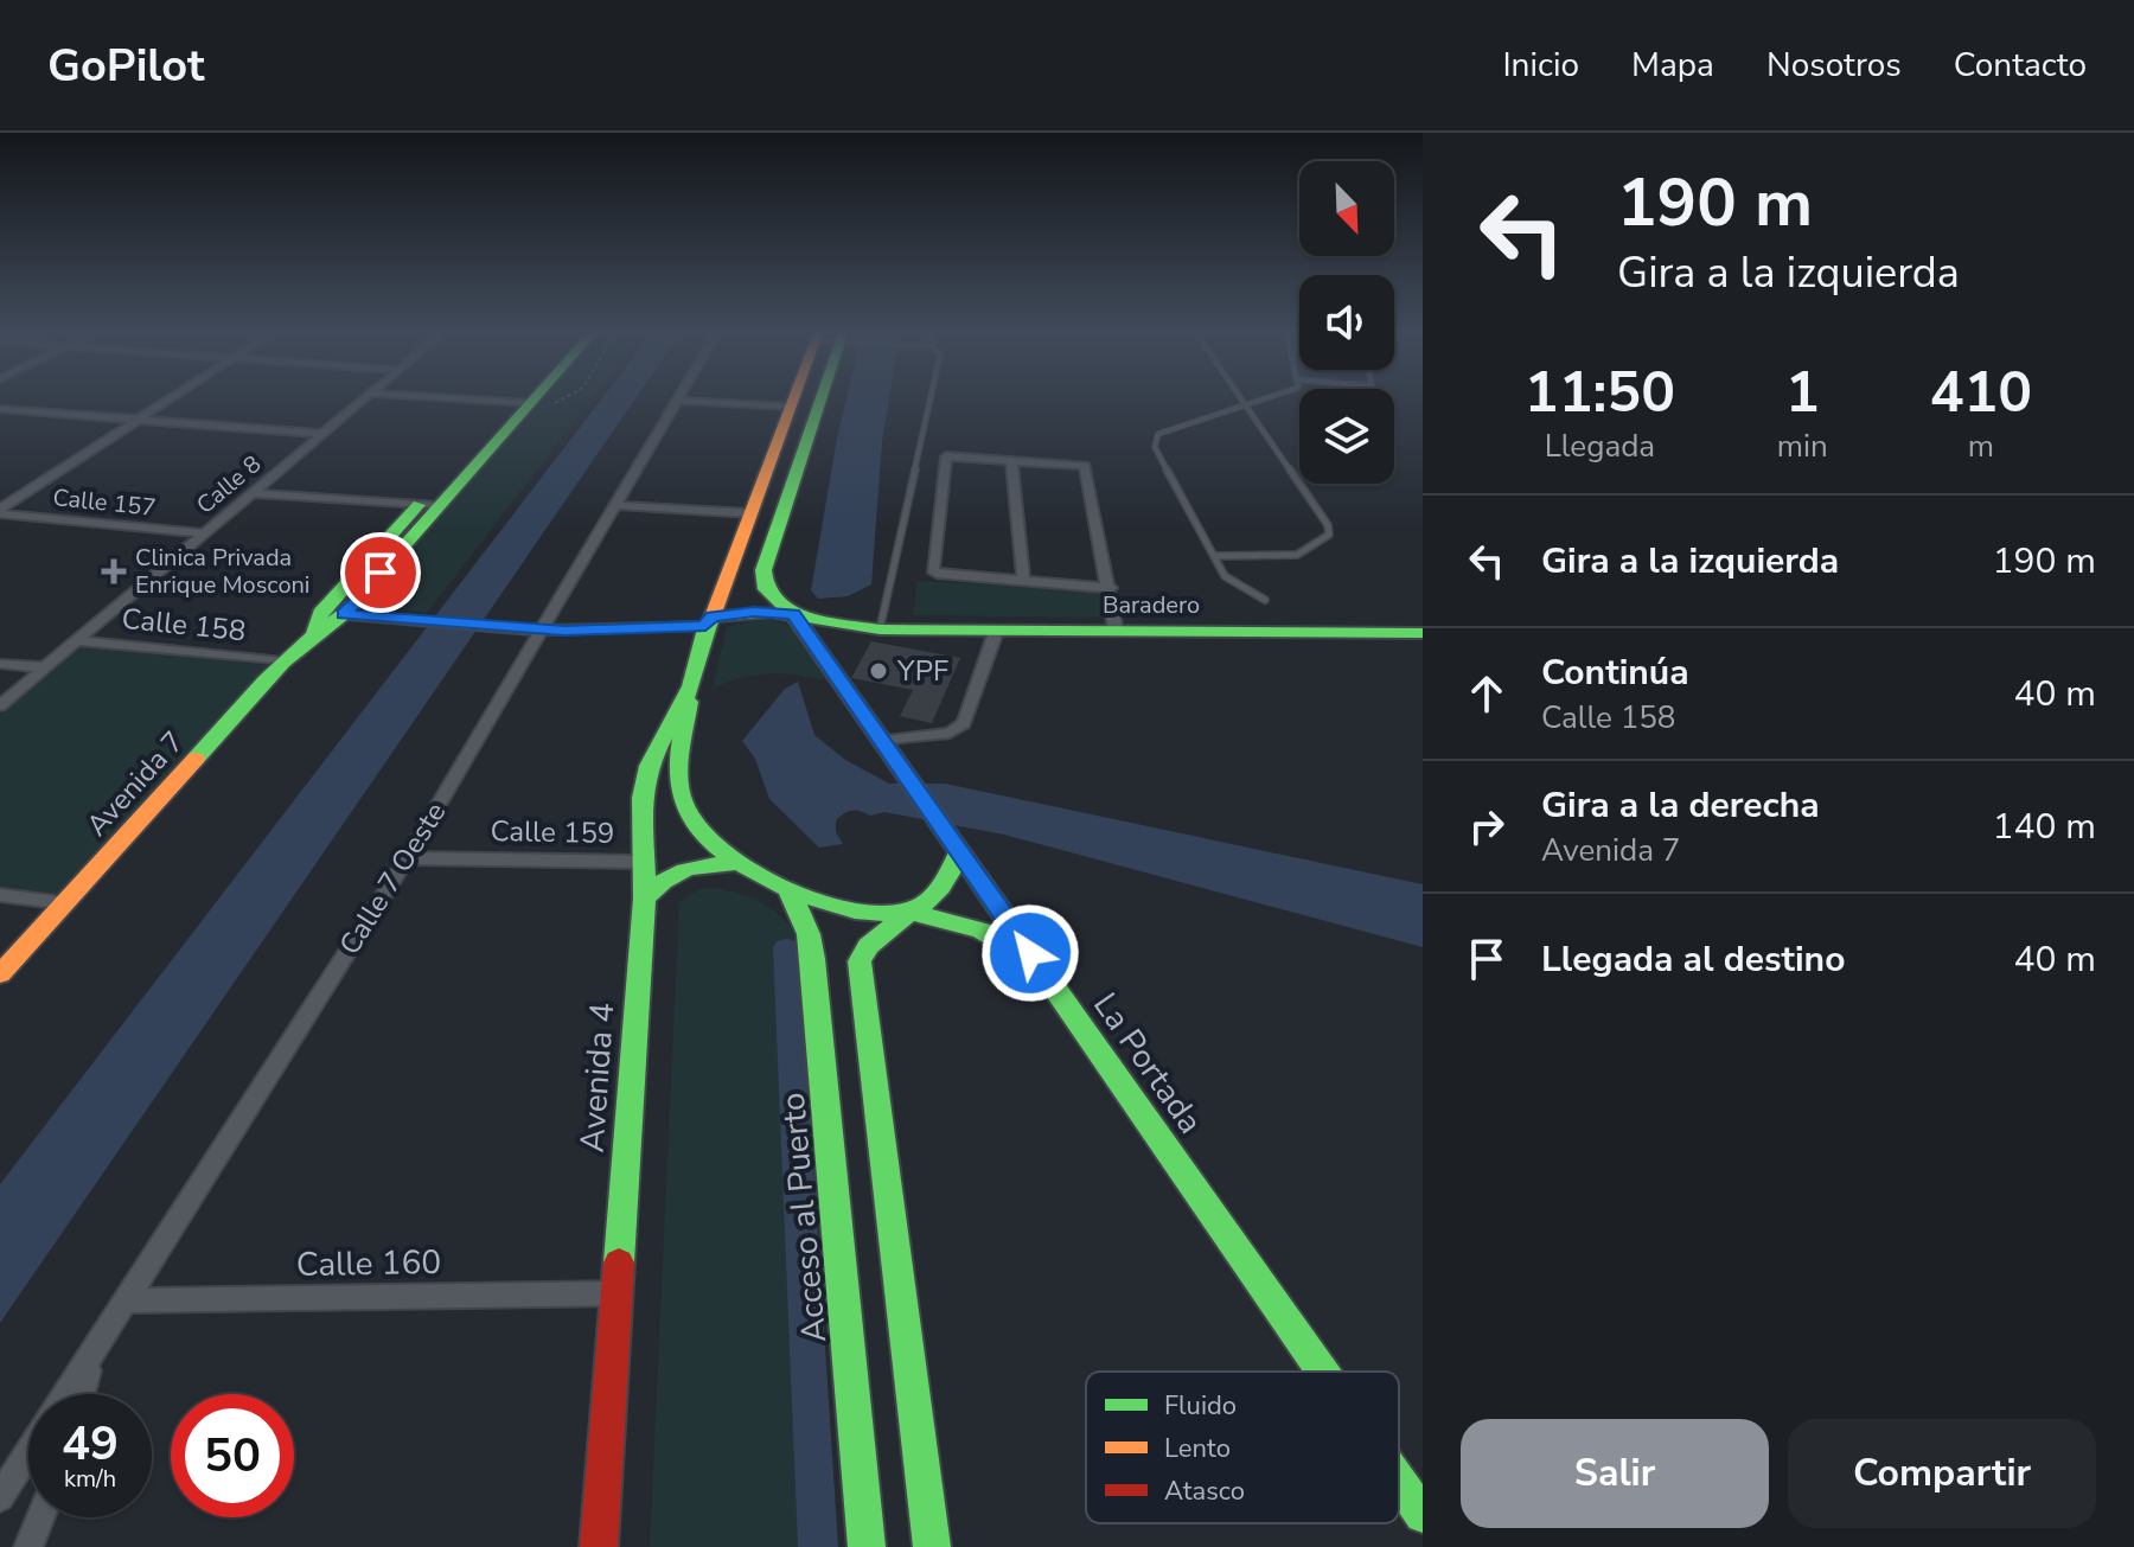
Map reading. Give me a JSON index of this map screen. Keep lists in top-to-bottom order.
{
  "streets": {
    "main road": [
      "Baradero",
      "Avenida 7",
      "La Portada",
      "Avenida 4",
      "Acceso al Puerto"
    ],
    "street": [
      "Calle 8",
      "Calle 157",
      "Calle 158",
      "Calle 159",
      "Calle 7 Oeste",
      "Calle 160"
    ]
  },
  "crossings": [
    ["Calle 8", "Calle 157"],
    ["Calle 8", "Calle 158"],
    ["Baradero", "La Portada"],
    ["Baradero", "Avenida 4"],
    ["Calle 158", "Avenida 7"],
    ["Calle 159", "Calle 7 Oeste"],
    ["Calle 159", "Avenida 4"],
    ["Calle 7 Oeste", "Calle 160"],
    ["Avenida 4", "Calle 160"]
  ],
  "places": {
    "health": ["Clinica Privada Enrique Mosconi"],
    "other": ["YPF"]
  },
  "legend": ["Fluido", "Lento", "Atasco"],
  "north": "bottom right",
  "page": {
    "header": "GoPilot",
    "nav": [
      "Inicio",
      "Mapa",
      "Nosotros",
      "Contacto"
    ],
    "turn": ["190 m", "Gira a la izquierda"],
    "eta": [
      "11:50",
      "Llegada",
      "1",
      "min",
      "410",
      "m"
    ],
    "list": [
      {
        "name": "Gira a la izquierda",
        "value": "190 m"
      },
      {
        "name": "Continúa",
        "note": "Calle 158",
        "value": "40 m"
      },
      {
        "name": "Gira a la derecha",
        "note": "Avenida 7",
        "value": "140 m"
      },
      {
        "name": "Llegada al destino",
        "value": "40 m"
      }
    ],
    "speed": "49 km/h",
    "limit": "50",
    "buttons": ["Salir", "Compartir"]
  }
}
